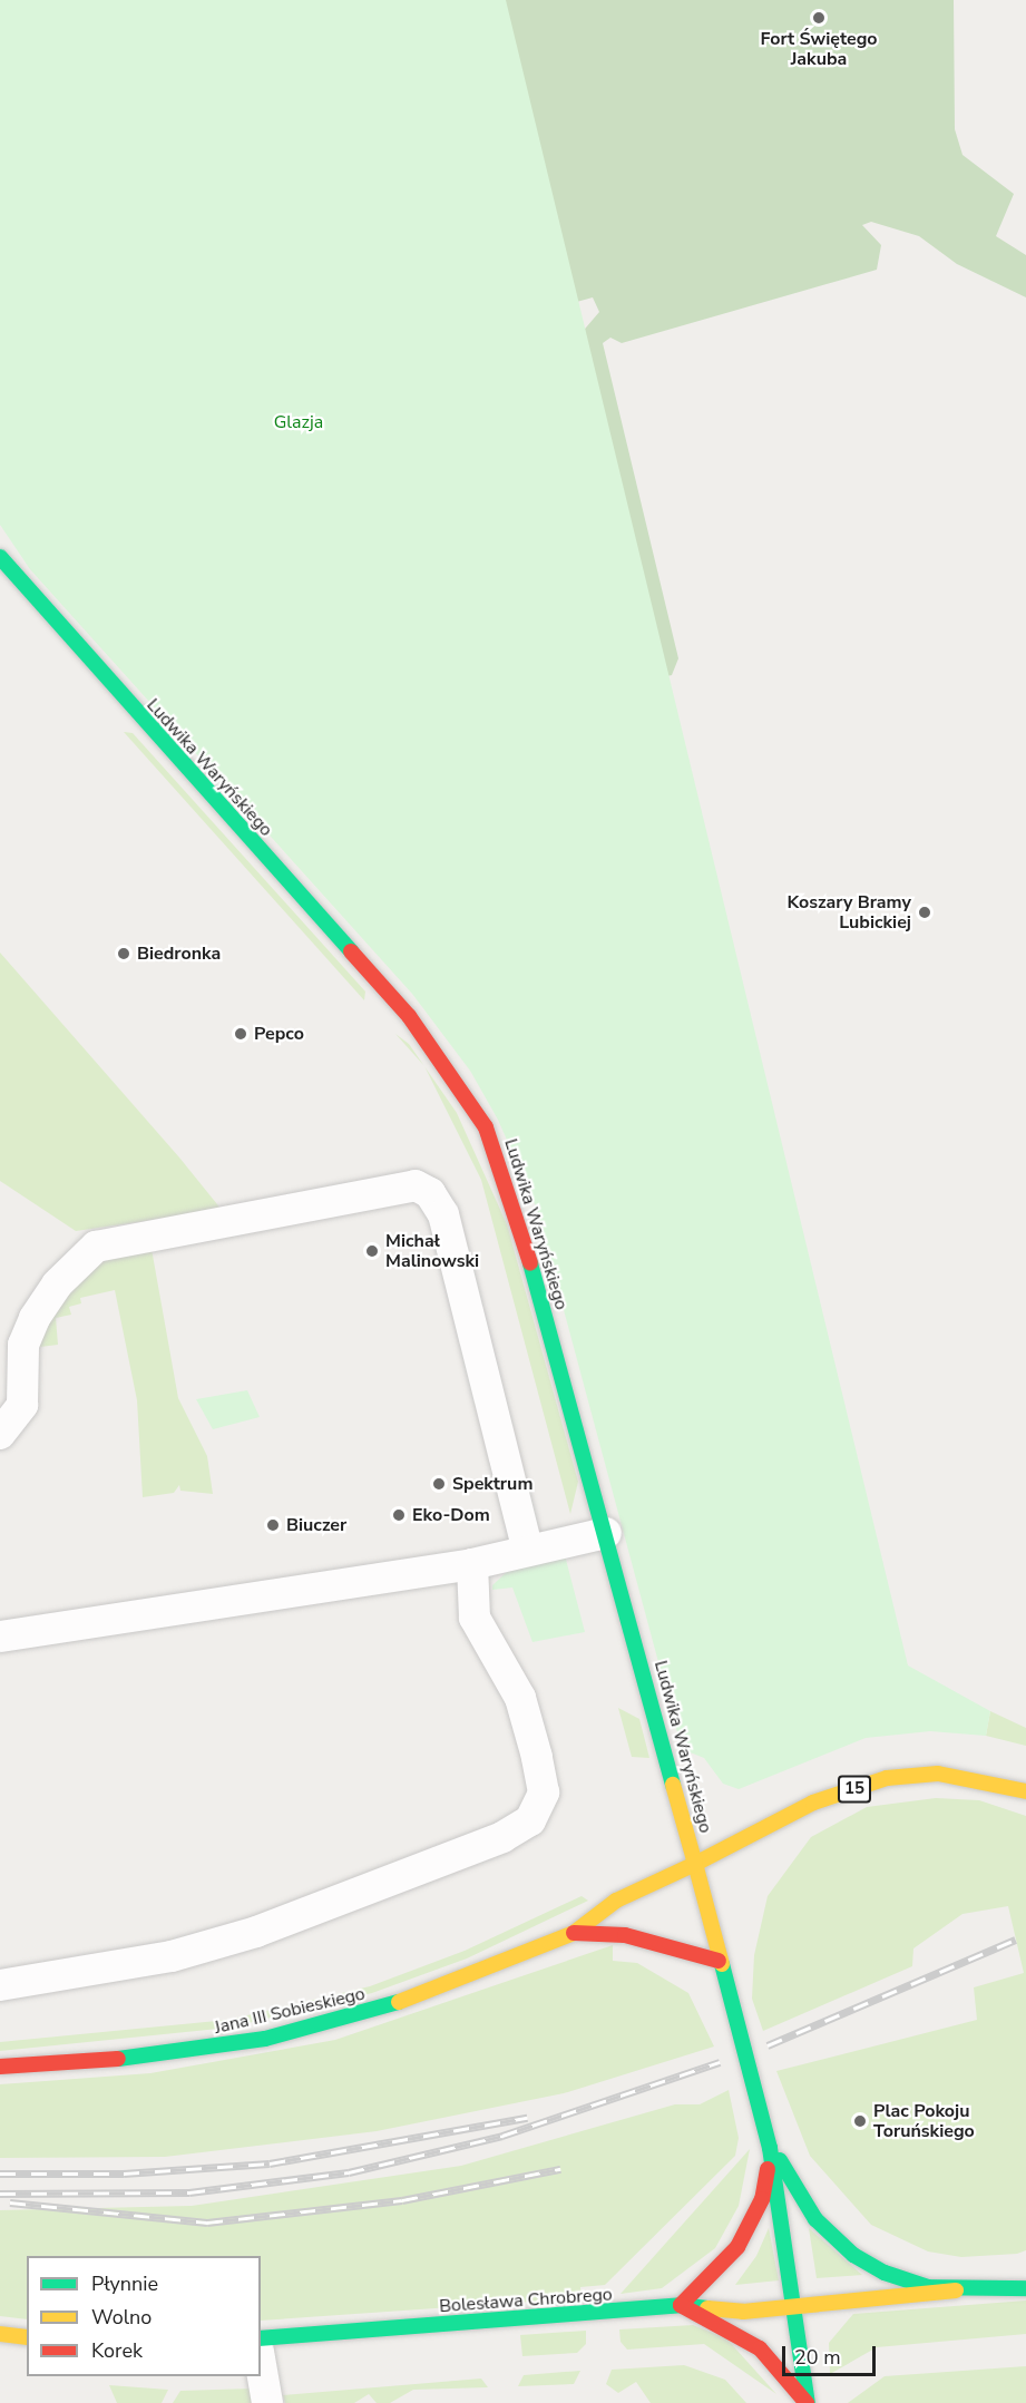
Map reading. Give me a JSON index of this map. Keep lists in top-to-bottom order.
{
  "streets": {
    "street": [
      "Ludwika Waryńskiego",
      "15",
      "Jana III Sobieskiego",
      "Bolesława Chrobrego"
    ]
  },
  "crossings": [
    ["Ludwika Waryńskiego", "15"],
    ["Ludwika Waryńskiego", "Jana III Sobieskiego"],
    ["15", "Jana III Sobieskiego"]
  ],
  "parks": ["Glazja"],
  "places": [
    "Fort Świętego Jakuba",
    "Koszary Bramy Lubickiej",
    "Biedronka",
    "Pepco",
    "Michał Malinowski",
    "Spektrum",
    "Eko-Dom",
    "Biuczer",
    "Plac Pokoju Toruńskiego"
  ],
  "legend": ["Płynnie", "Wolno", "Korek"],
  "scale_bar": "20 m"
}
